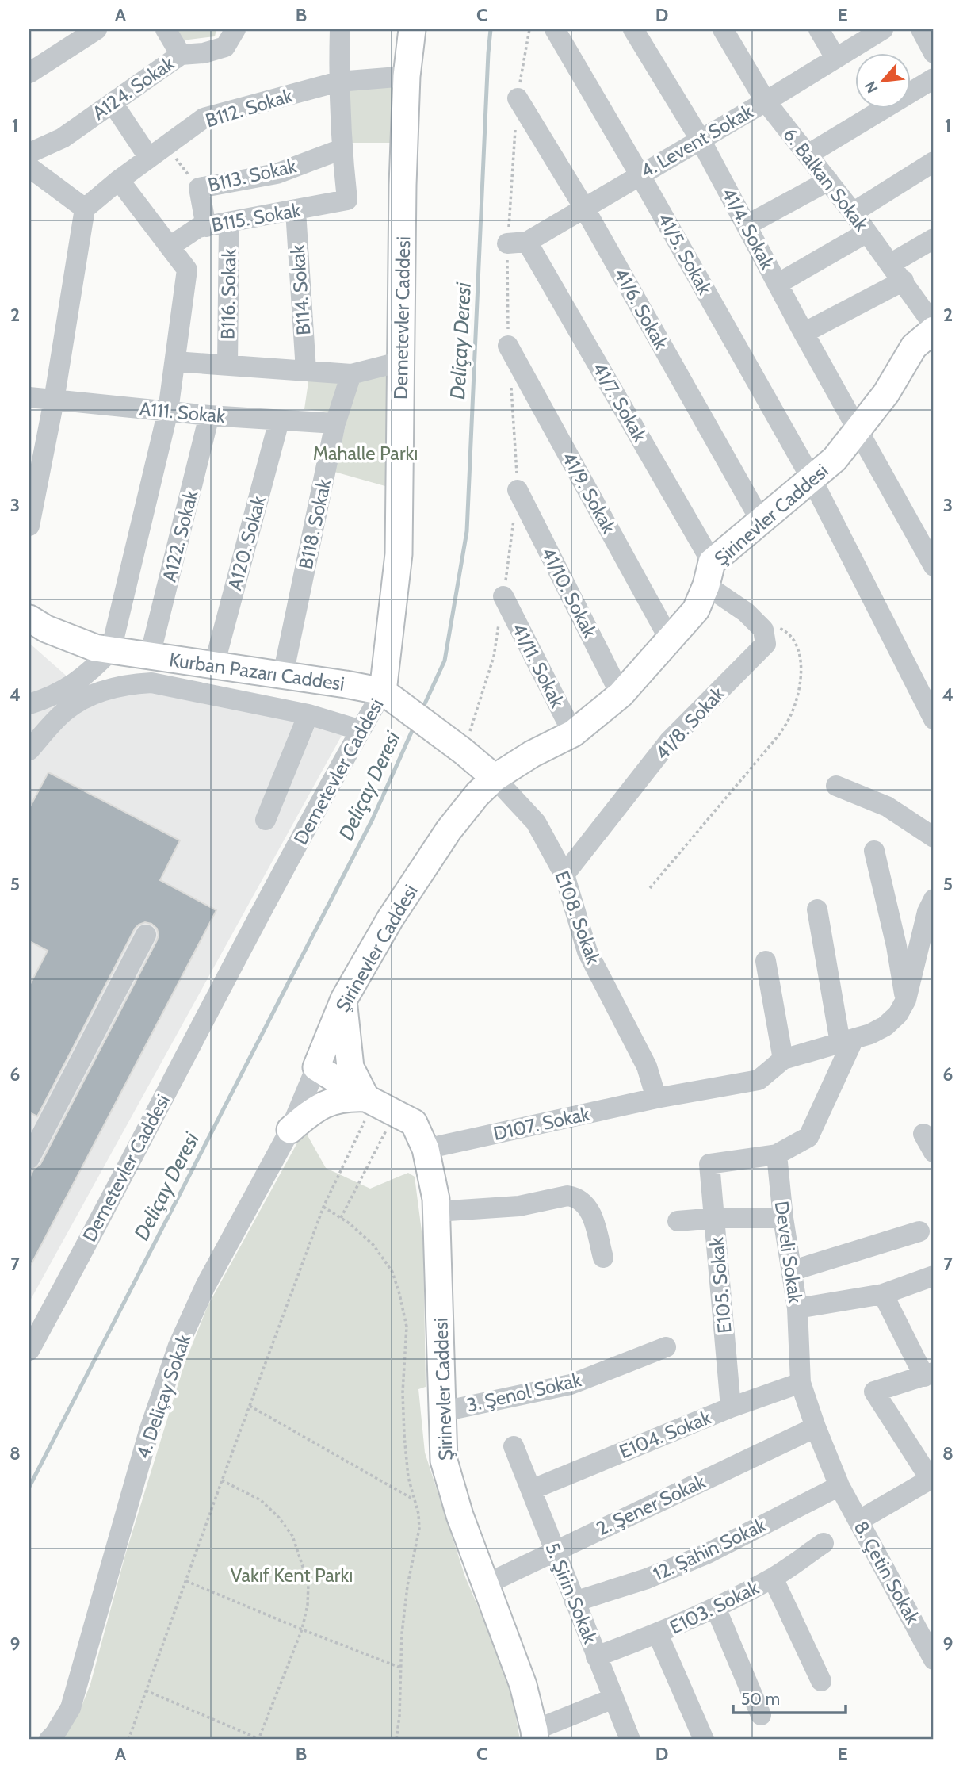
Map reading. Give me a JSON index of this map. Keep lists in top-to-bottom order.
{
  "streets": {
    "main road": ["Demetevler Caddesi", "Şirinevler Caddesi", "Kurban Pazarı Caddesi"],
    "street": [
      "A124. Sokak",
      "B112. Sokak",
      "4. Levent Sokak",
      "B113. Sokak",
      "6. Balkan Sokak",
      "B115. Sokak",
      "41/4. Sokak",
      "41/5. Sokak",
      "B114. Sokak",
      "B116. Sokak",
      "41/6. Sokak",
      "41/7. Sokak",
      "A111. Sokak",
      "41/9. Sokak",
      "B118. Sokak",
      "A122. Sokak",
      "A120. Sokak",
      "41/10. Sokak",
      "41/11. Sokak",
      "41/8. Sokak",
      "E108. Sokak",
      "D107. Sokak",
      "Develi Sokak",
      "E105. Sokak",
      "3. Şenol Sokak",
      "4. Deliçay Sokak",
      "E104. Sokak",
      "2. Şener Sokak",
      "12. Şahin Sokak",
      "8. Çetin Sokak",
      "5. Şirin Sokak",
      "E103. Sokak"
    ]
  },
  "crossings": [
    ["B112. Sokak", "Demetevler Caddesi"],
    ["4. Levent Sokak", "6. Balkan Sokak"],
    ["4. Levent Sokak", "41/4. Sokak"],
    ["4. Levent Sokak", "41/5. Sokak"],
    ["4. Levent Sokak", "41/6. Sokak"],
    ["4. Levent Sokak", "41/7. Sokak"],
    ["B113. Sokak", "B115. Sokak"],
    ["6. Balkan Sokak", "Şirinevler Caddesi"],
    ["B115. Sokak", "B114. Sokak"],
    ["B115. Sokak", "B116. Sokak"],
    ["41/4. Sokak", "Şirinevler Caddesi"],
    ["41/5. Sokak", "Şirinevler Caddesi"],
    ["41/6. Sokak", "Şirinevler Caddesi"],
    ["Demetevler Caddesi", "Kurban Pazarı Caddesi"],
    ["41/7. Sokak", "Şirinevler Caddesi"],
    ["A111. Sokak", "B118. Sokak"],
    ["A111. Sokak", "A122. Sokak"],
    ["A111. Sokak", "A120. Sokak"],
    ["41/9. Sokak", "Şirinevler Caddesi"],
    ["Şirinevler Caddesi", "41/10. Sokak"],
    ["Şirinevler Caddesi", "41/11. Sokak"],
    ["Şirinevler Caddesi", "Kurban Pazarı Caddesi"],
    ["Şirinevler Caddesi", "E108. Sokak"],
    ["Şirinevler Caddesi", "D107. Sokak"],
    ["Şirinevler Caddesi", "3. Şenol Sokak"],
    ["Şirinevler Caddesi", "4. Deliçay Sokak"],
    ["Şirinevler Caddesi", "2. Şener Sokak"],
    ["B118. Sokak", "Kurban Pazarı Caddesi"],
    ["A122. Sokak", "Kurban Pazarı Caddesi"],
    ["A120. Sokak", "Kurban Pazarı Caddesi"],
    ["Kurban Pazarı Caddesi", "E108. Sokak"],
    ["41/8. Sokak", "E108. Sokak"],
    ["E108. Sokak", "D107. Sokak"],
    ["Develi Sokak", "E105. Sokak"],
    ["Develi Sokak", "E104. Sokak"],
    ["Develi Sokak", "2. Şener Sokak"],
    ["Develi Sokak", "12. Şahin Sokak"],
    ["Develi Sokak", "8. Çetin Sokak"],
    ["E105. Sokak", "E104. Sokak"],
    ["E104. Sokak", "5. Şirin Sokak"],
    ["2. Şener Sokak", "5. Şirin Sokak"],
    ["12. Şahin Sokak", "8. Çetin Sokak"],
    ["12. Şahin Sokak", "5. Şirin Sokak"],
    ["5. Şirin Sokak", "E103. Sokak"]
  ],
  "water": ["Deliçay Deresi"],
  "parks": ["Mahalle Parkı", "Vakıf Kent Parkı"],
  "scale_bar": "50 m",
  "north": "bottom left",
  "grid": {
    "columns": [
      "A",
      "B",
      "C",
      "D",
      "E"
    ],
    "rows": [
      "1",
      "2",
      "3",
      "4",
      "5",
      "6",
      "7",
      "8",
      "9"
    ]
  }
}
